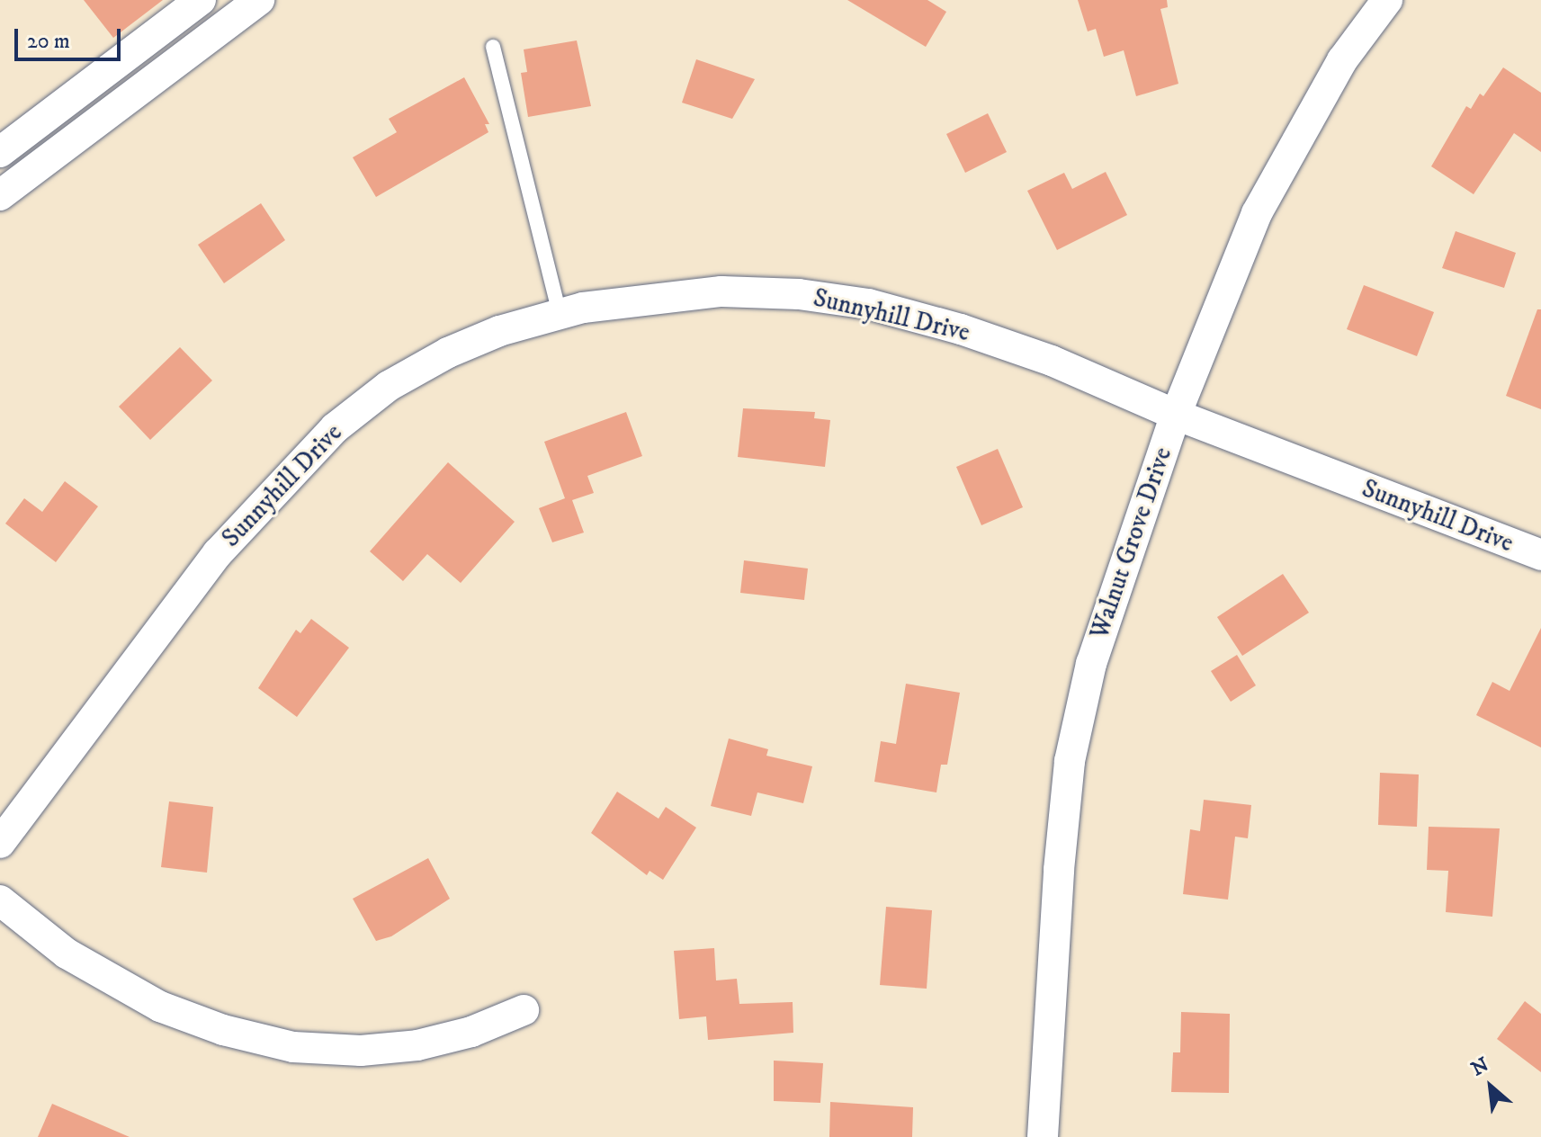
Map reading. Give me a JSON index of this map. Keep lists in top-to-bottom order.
{
  "streets": {
    "street": ["Sunnyhill Drive", "Walnut Grove Drive"]
  },
  "crossings": [
    ["Sunnyhill Drive", "Walnut Grove Drive"]
  ],
  "scale_bar": "20 m",
  "north": "top left"
}
